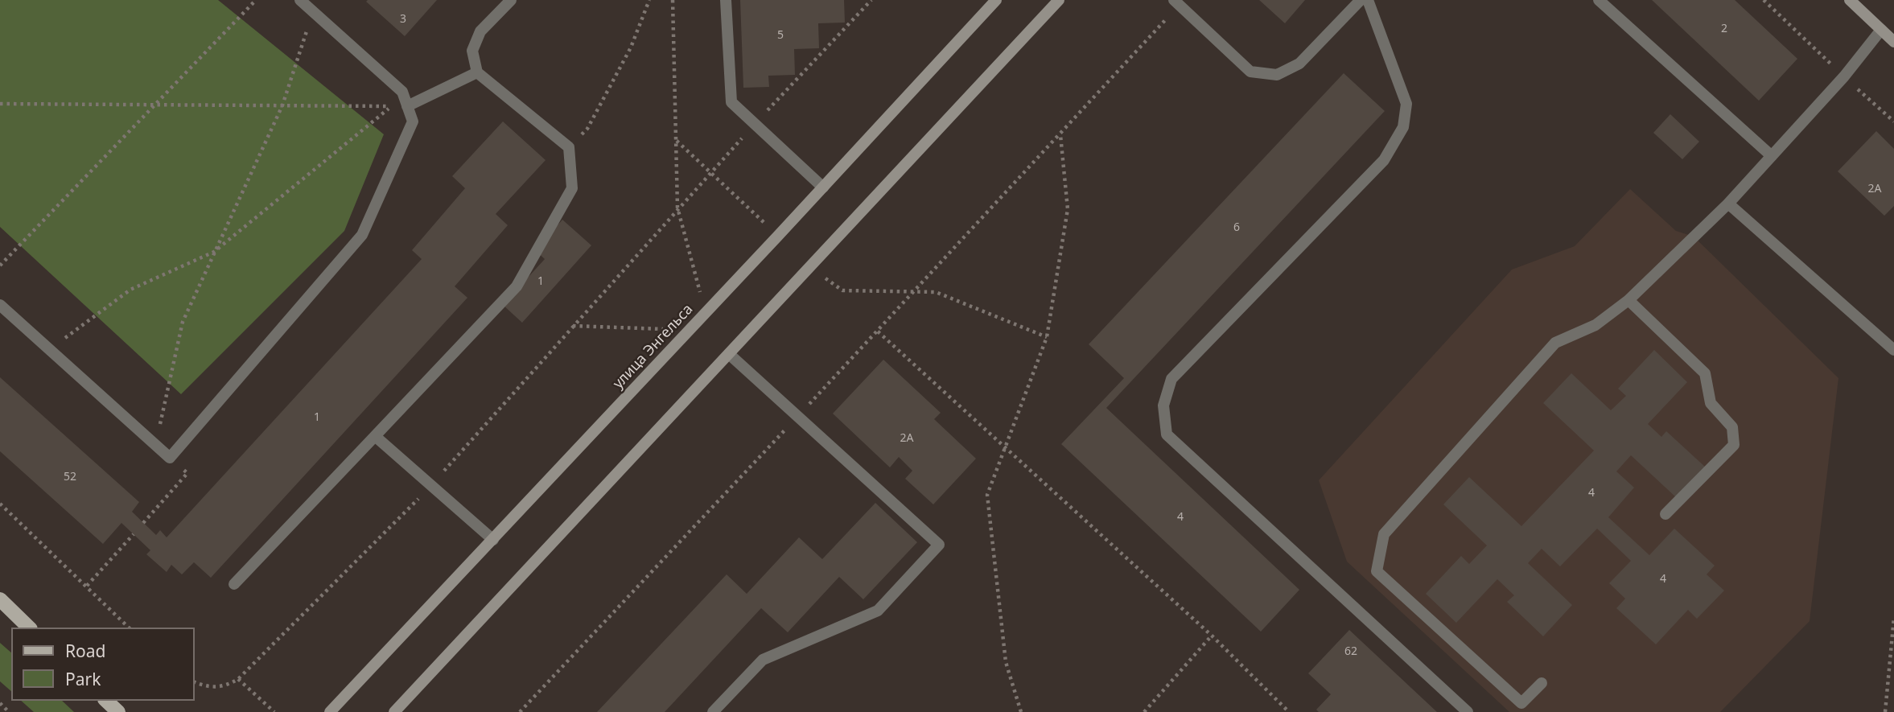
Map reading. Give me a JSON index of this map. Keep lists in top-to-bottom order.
{
  "streets": {
    "main road": ["улица Энгельса"]
  },
  "house_numbers": [
    "3",
    "2",
    "5",
    "2А",
    "6",
    "1",
    "1",
    "2А",
    "52",
    "4",
    "4",
    "4",
    "62"
  ],
  "legend": ["Road", "Park"]
}
